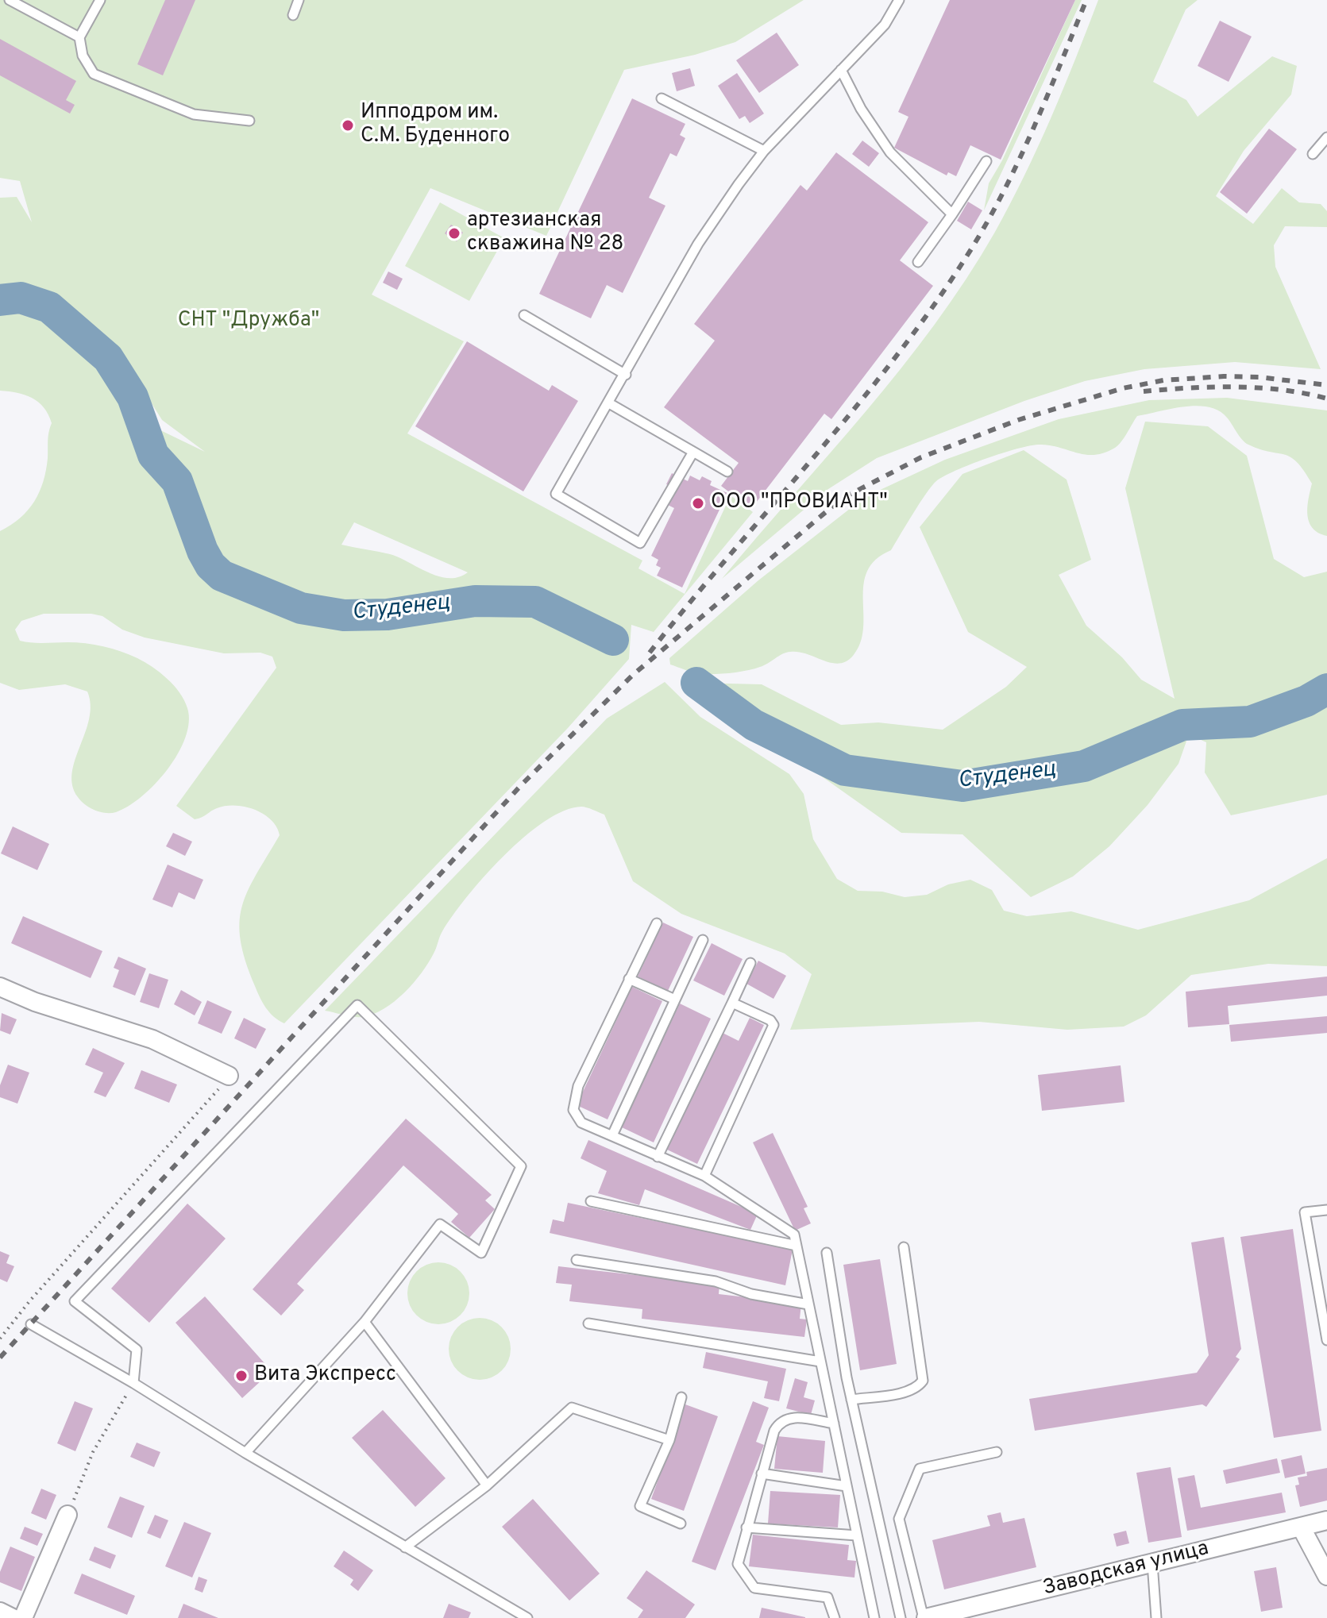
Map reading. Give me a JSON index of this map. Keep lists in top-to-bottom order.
{
  "streets": {
    "street": ["Заводская улица"]
  },
  "water": ["Студенец"],
  "parks": ["СНТ \"Дружба\""],
  "places": [
    "Ипподром им. С.М. Буденного",
    "артезианская скважина № 28",
    "ООО \"ПРОВИАНТ\"",
    "Вита Экспресс"
  ]
}
